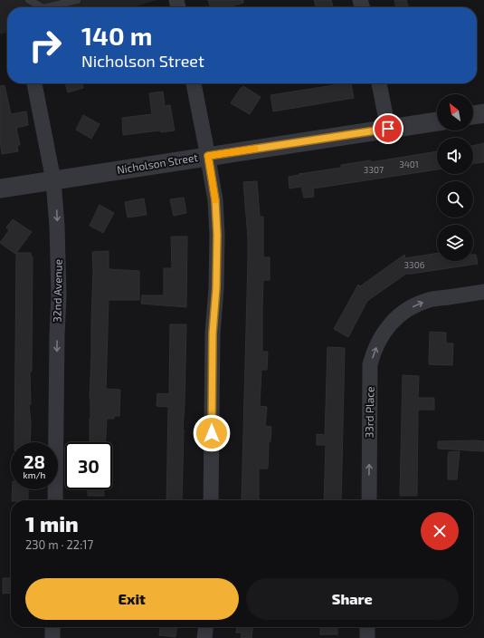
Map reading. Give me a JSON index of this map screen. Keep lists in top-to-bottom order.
{
  "streets": {
    "street": ["Nicholson Street", "32nd Avenue", "33rd Place"]
  },
  "crossings": [
    ["Nicholson Street", "32nd Avenue"]
  ],
  "one_way": ["32nd Avenue", "33rd Place"],
  "house_numbers": ["3401", "3307", "3306"],
  "north": "top left",
  "page": {
    "turn": ["140 m", "Nicholson Street"],
    "speed": "28 km/h",
    "limit": "30",
    "heading": ["1 min", "230 m · 22:17"],
    "buttons": ["Exit", "Share"]
  }
}
